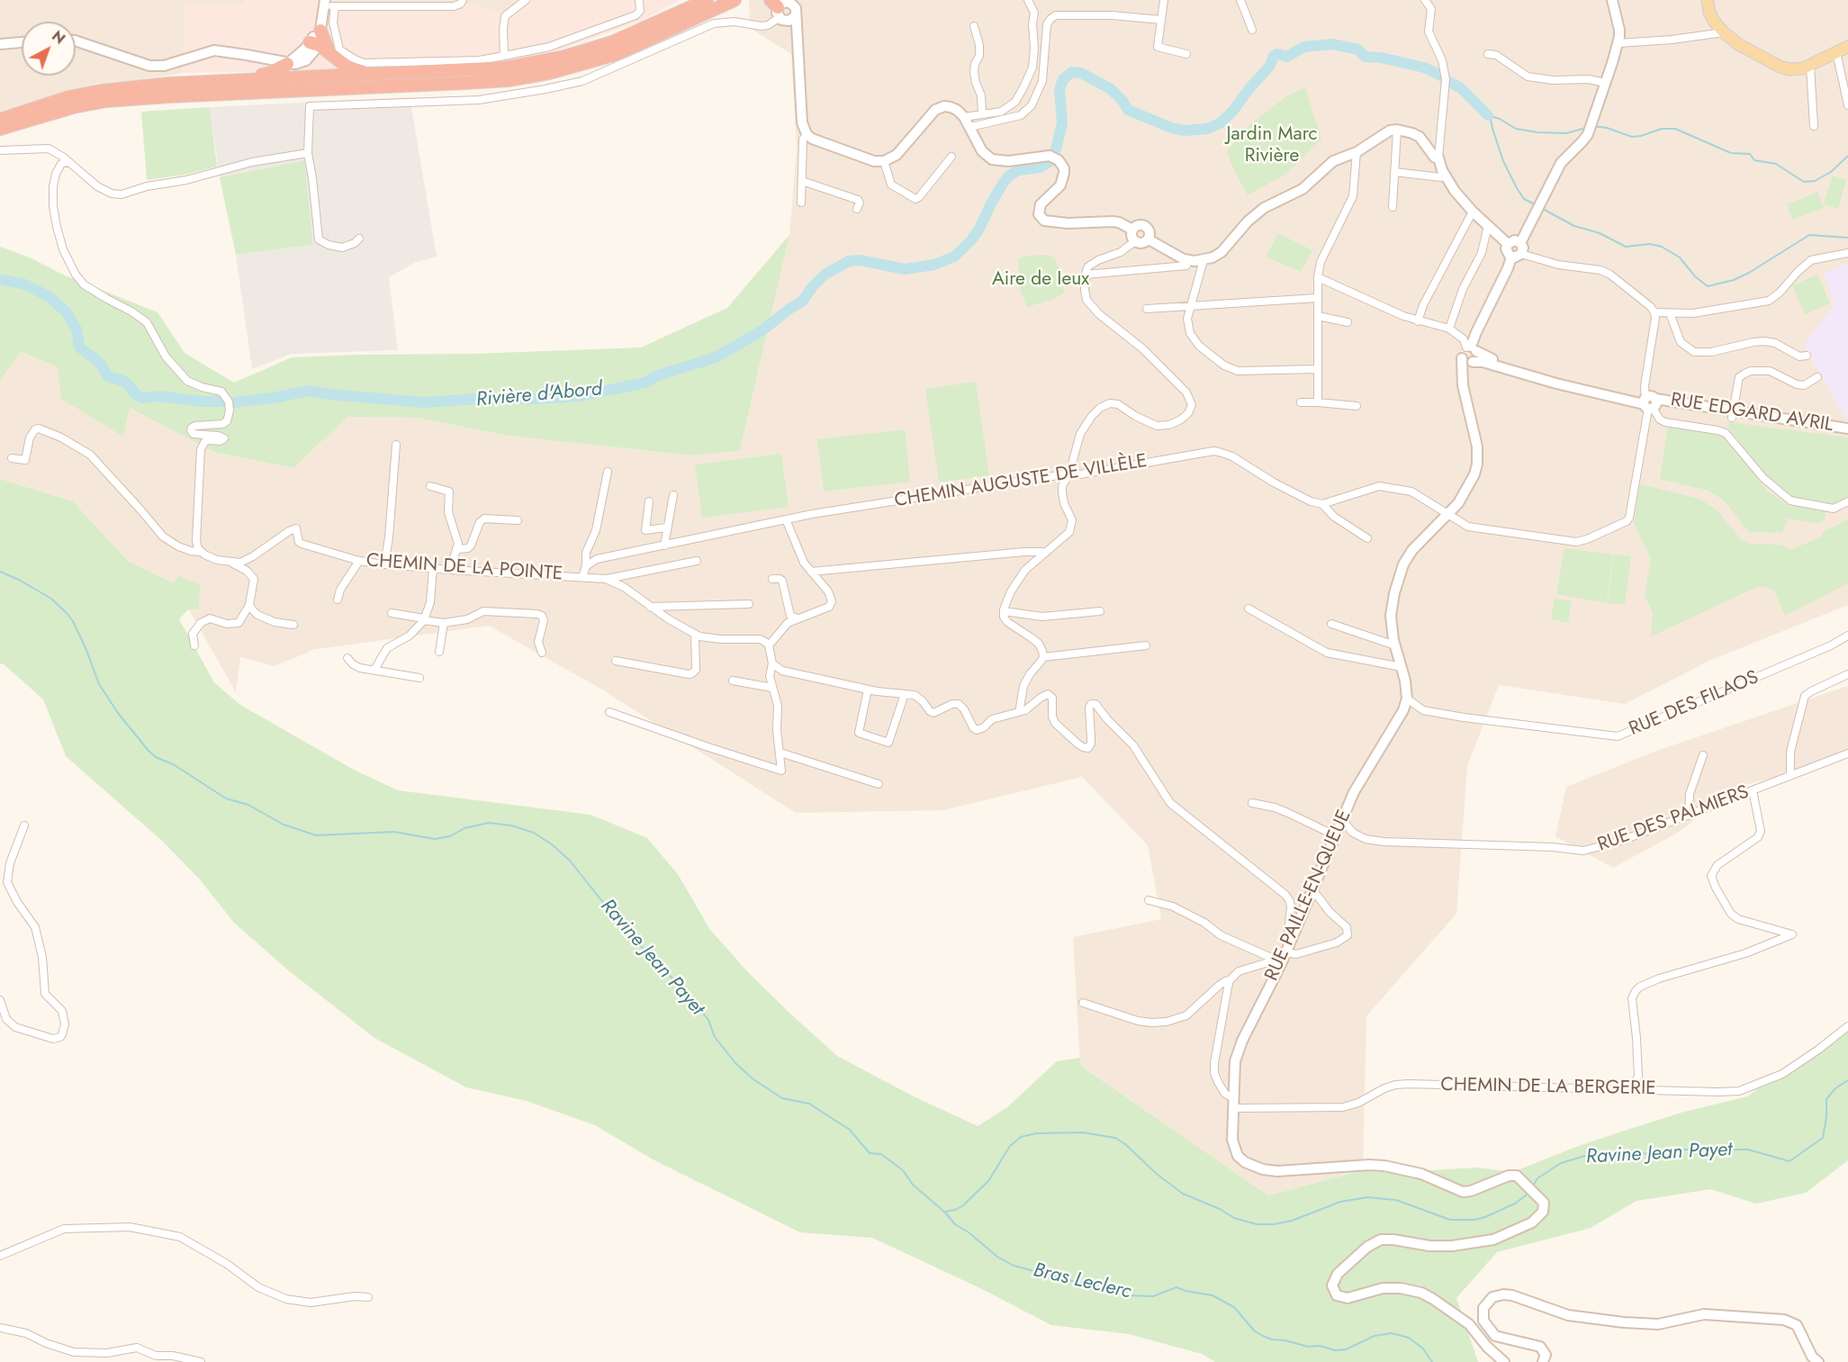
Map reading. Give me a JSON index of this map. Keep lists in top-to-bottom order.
{
  "streets": {
    "main road": ["RUE EDGARD AVRIL", "RUE PAILLE-EN-QUEUE"],
    "street": [
      "CHEMIN AUGUSTE DE VILLÈLE",
      "CHEMIN DE LA POINTE",
      "RUE DES FILAOS",
      "RUE DES PALMIERS",
      "CHEMIN DE LA BERGERIE"
    ]
  },
  "crossings": [
    ["RUE DES FILAOS", "RUE PAILLE-EN-QUEUE"],
    ["RUE DES PALMIERS", "RUE PAILLE-EN-QUEUE"],
    ["RUE PAILLE-EN-QUEUE", "CHEMIN DE LA BERGERIE"]
  ],
  "water": ["Rivière d'Abord", "Ravine Jean Payet", "Bras Leclerc"],
  "parks": ["Jardin Marc Rivière", "Aire de Ieux"],
  "north": "top right"
}
